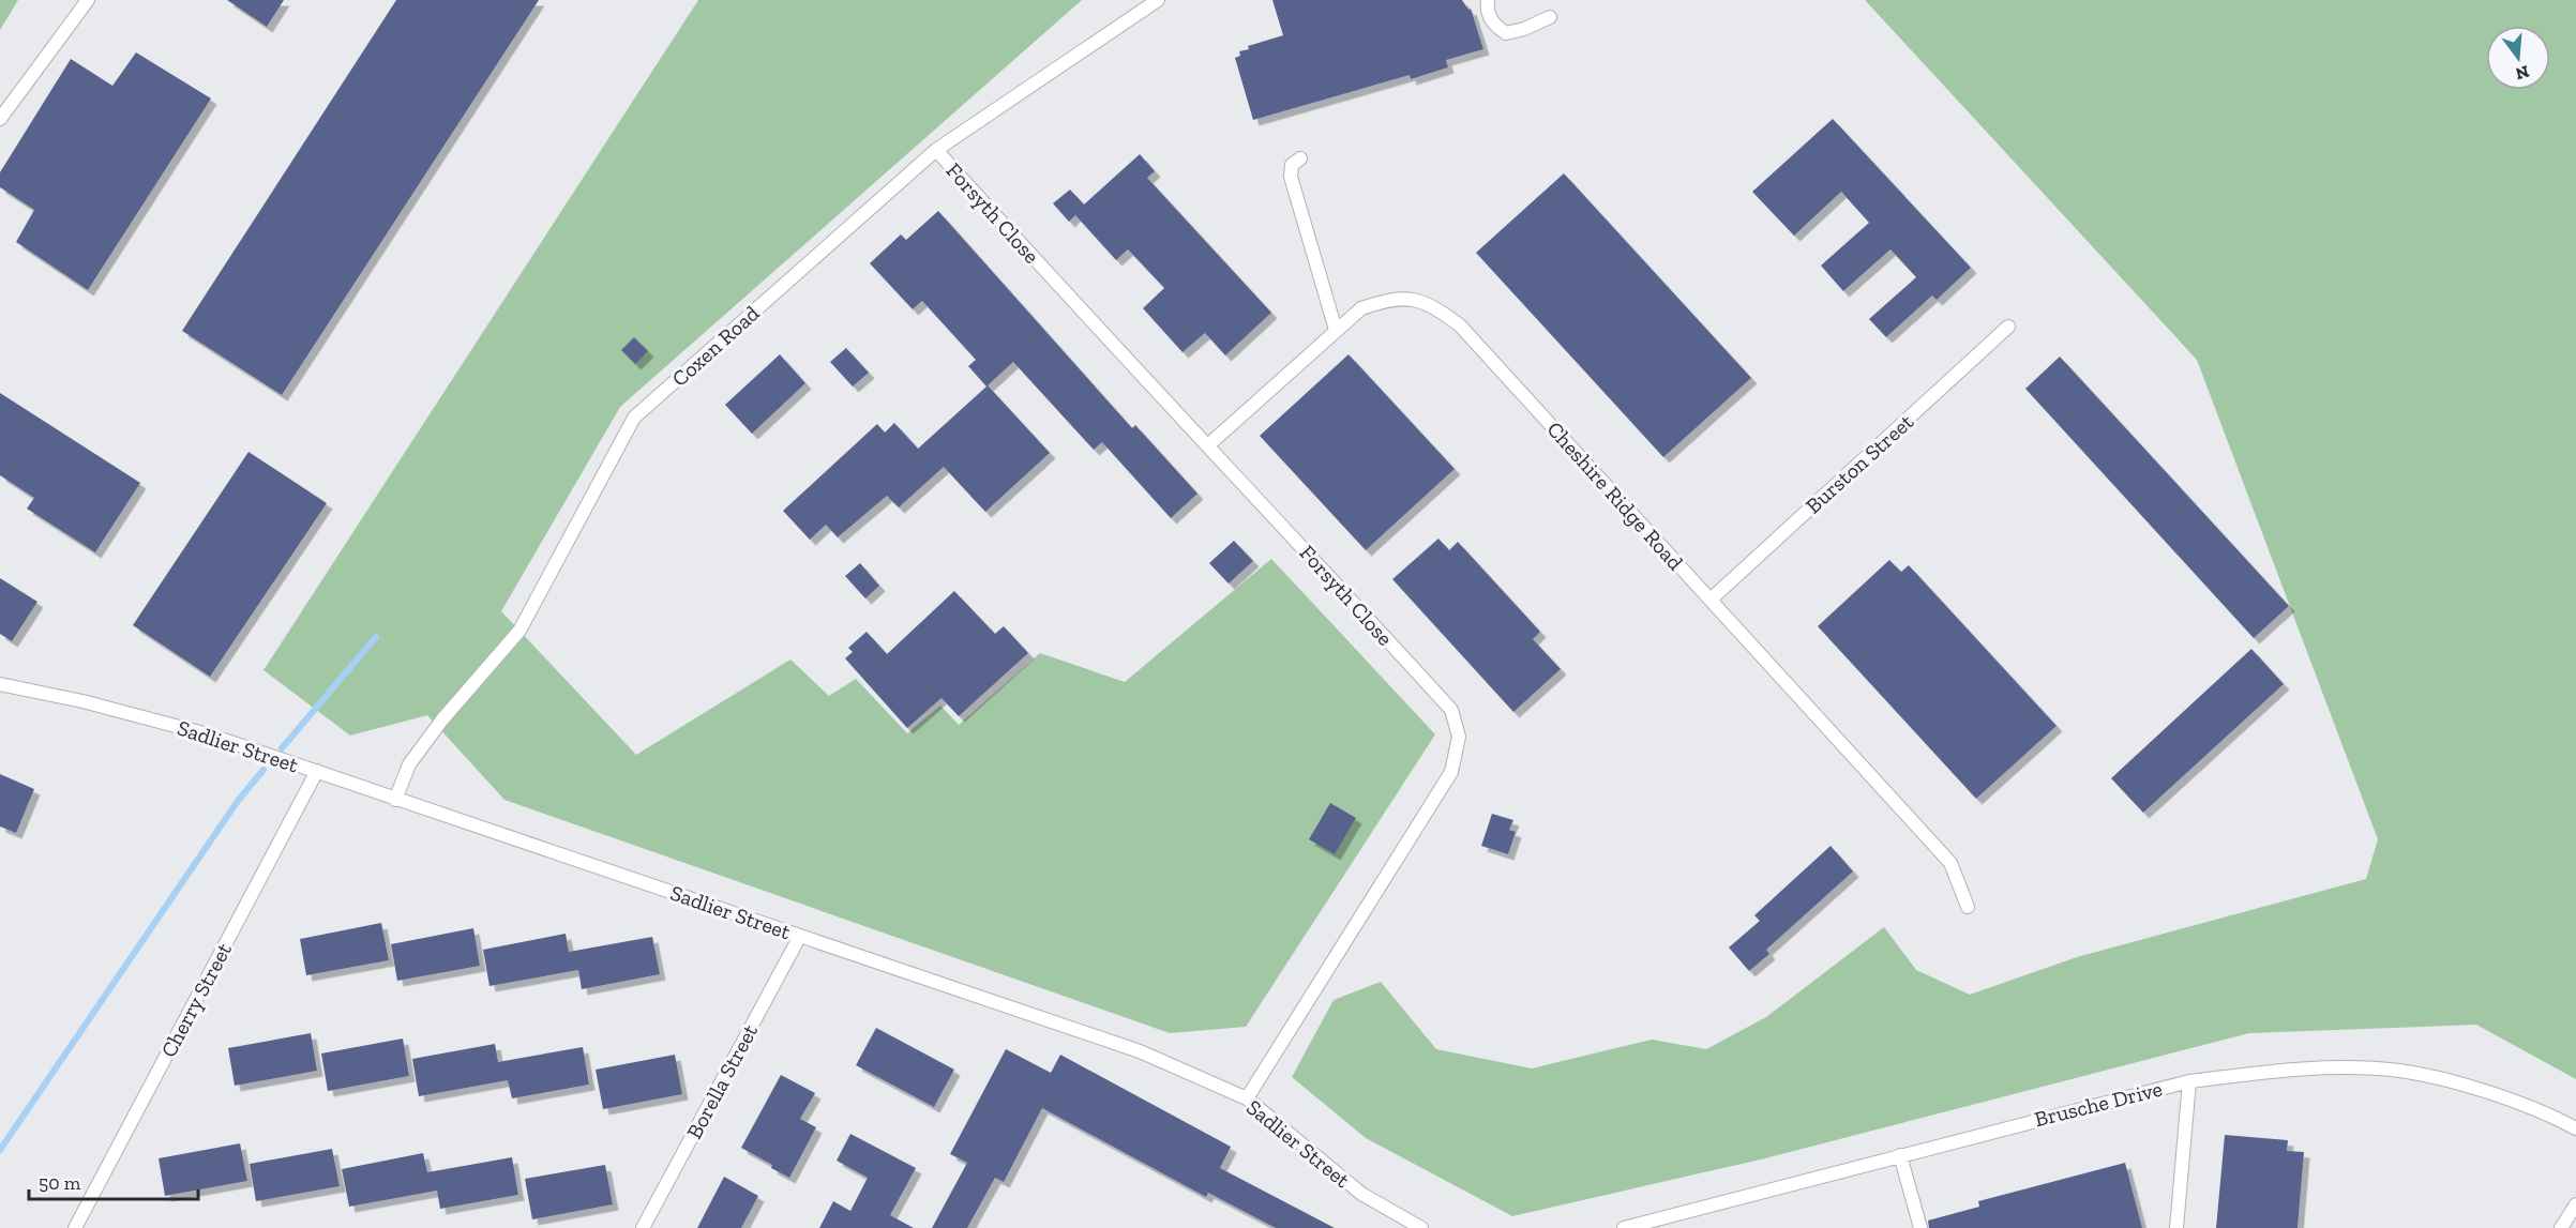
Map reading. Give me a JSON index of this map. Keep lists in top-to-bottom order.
{
  "streets": {
    "lane": [
      "Forsyth Close",
      "Coxen Road",
      "Burston Street",
      "Cheshire Ridge Road",
      "Sadlier Street",
      "Cherry Street",
      "Borella Street",
      "Brusche Drive"
    ]
  },
  "crossings": [
    ["Forsyth Close", "Coxen Road"],
    ["Forsyth Close", "Cheshire Ridge Road"],
    ["Forsyth Close", "Sadlier Street"],
    ["Coxen Road", "Sadlier Street"],
    ["Burston Street", "Cheshire Ridge Road"],
    ["Sadlier Street", "Cherry Street"],
    ["Sadlier Street", "Borella Street"]
  ],
  "scale_bar": "50 m",
  "north": "bottom"
}
